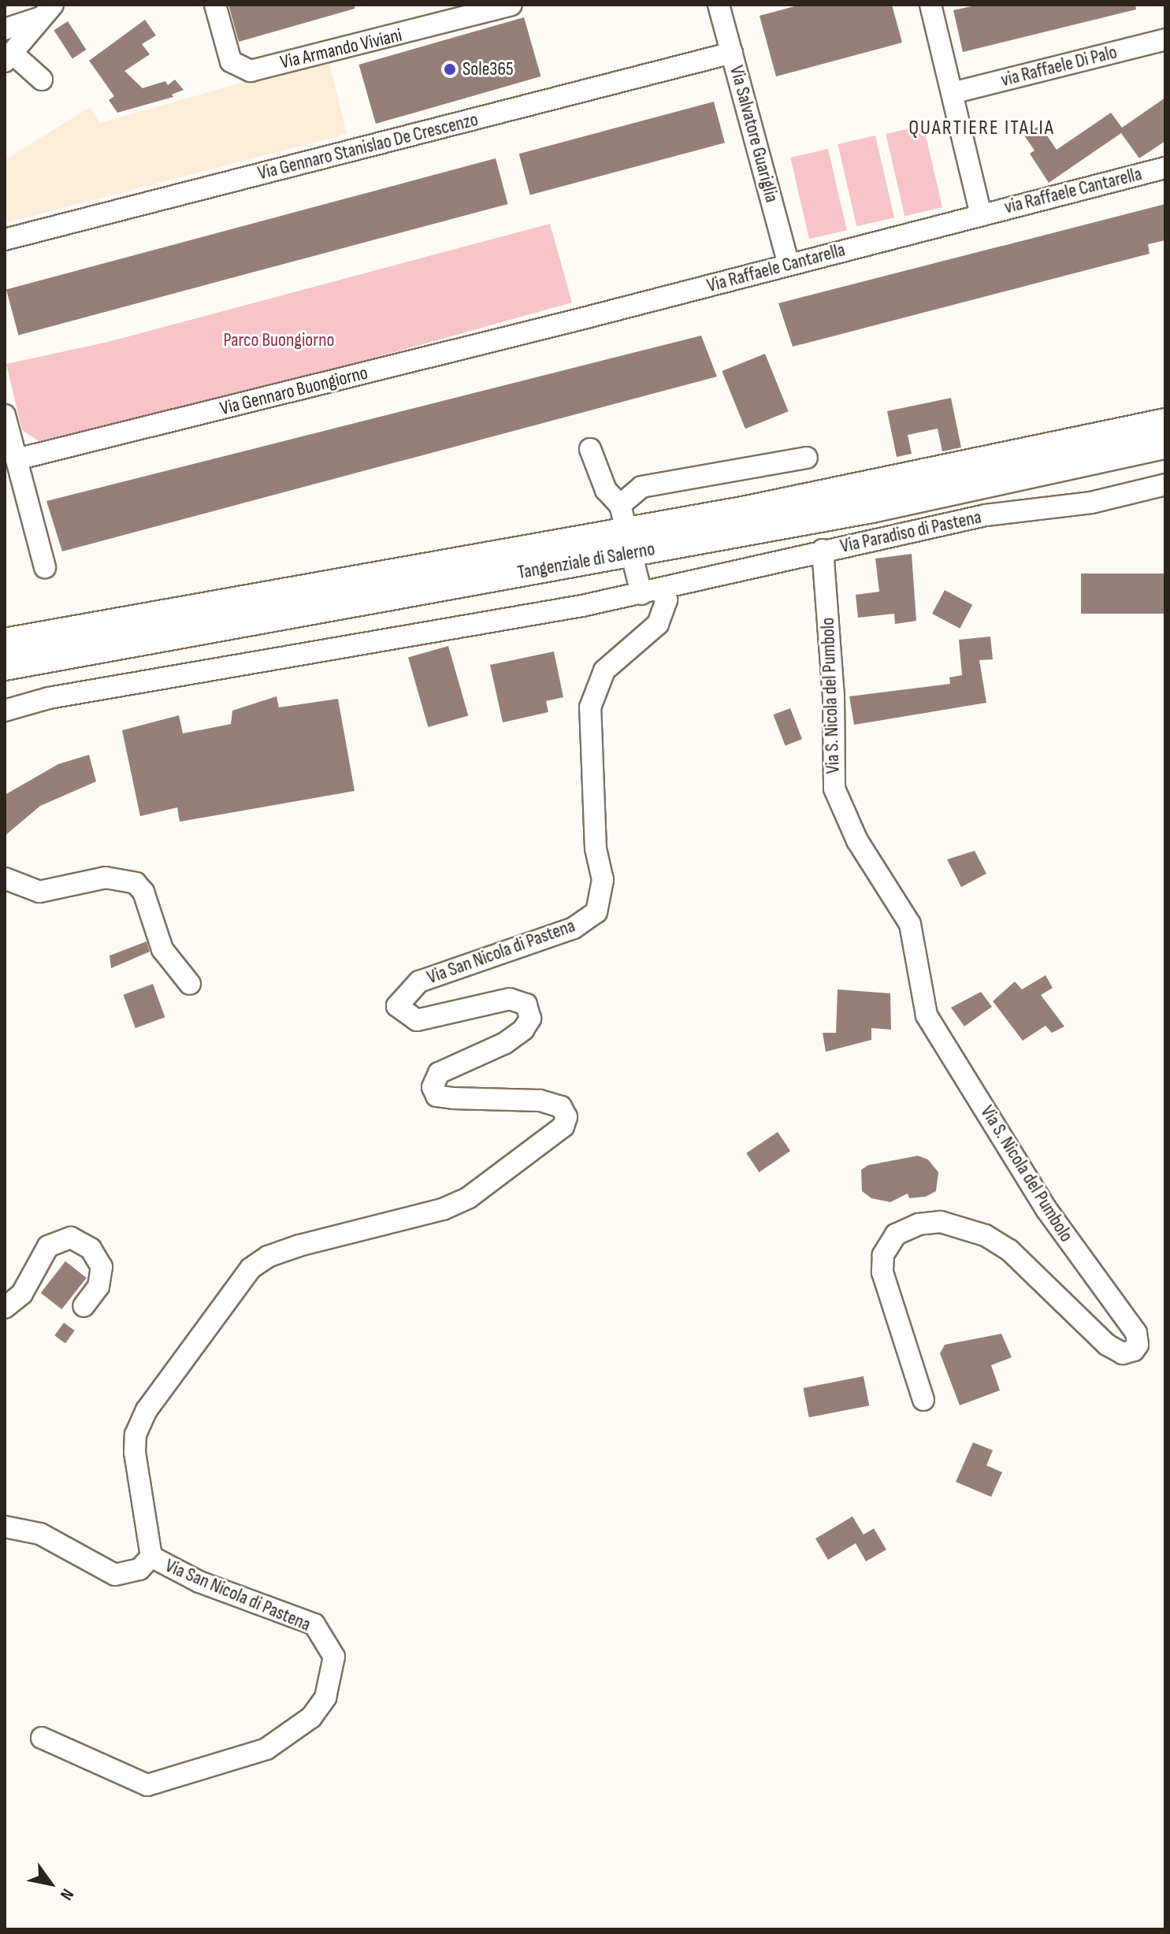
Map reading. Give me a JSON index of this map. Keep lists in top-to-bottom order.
{
  "streets": {
    "highway": ["Tangenziale di Salerno"],
    "street": [
      "Via Armando Viviani",
      "via Raffaele Di Palo",
      "Via Salvatore Guariglia",
      "Via Gennaro Stanislao De Crescenzo",
      "via Raffaele Cantarella",
      "Via Raffaele Cantarella",
      "Via Gennaro Buongiorno",
      "Via Paradiso di Pastena",
      "Via S. Nicola del Pumbolo",
      "Via San Nicola di Pastena"
    ]
  },
  "crossings": [
    ["Via Salvatore Guariglia", "Via Gennaro Stanislao De Crescenzo"],
    ["Via Salvatore Guariglia", "Via Raffaele Cantarella"],
    ["via Raffaele Cantarella", "Via Raffaele Cantarella"],
    ["Via Raffaele Cantarella", "Via Gennaro Buongiorno"],
    ["Via Paradiso di Pastena", "Via S. Nicola del Pumbolo"],
    ["Via Paradiso di Pastena", "Via San Nicola di Pastena"]
  ],
  "districts": ["QUARTIERE ITALIA"],
  "parks": ["Parco Buongiorno"],
  "places": ["Sole365"],
  "north": "bottom right"
}
